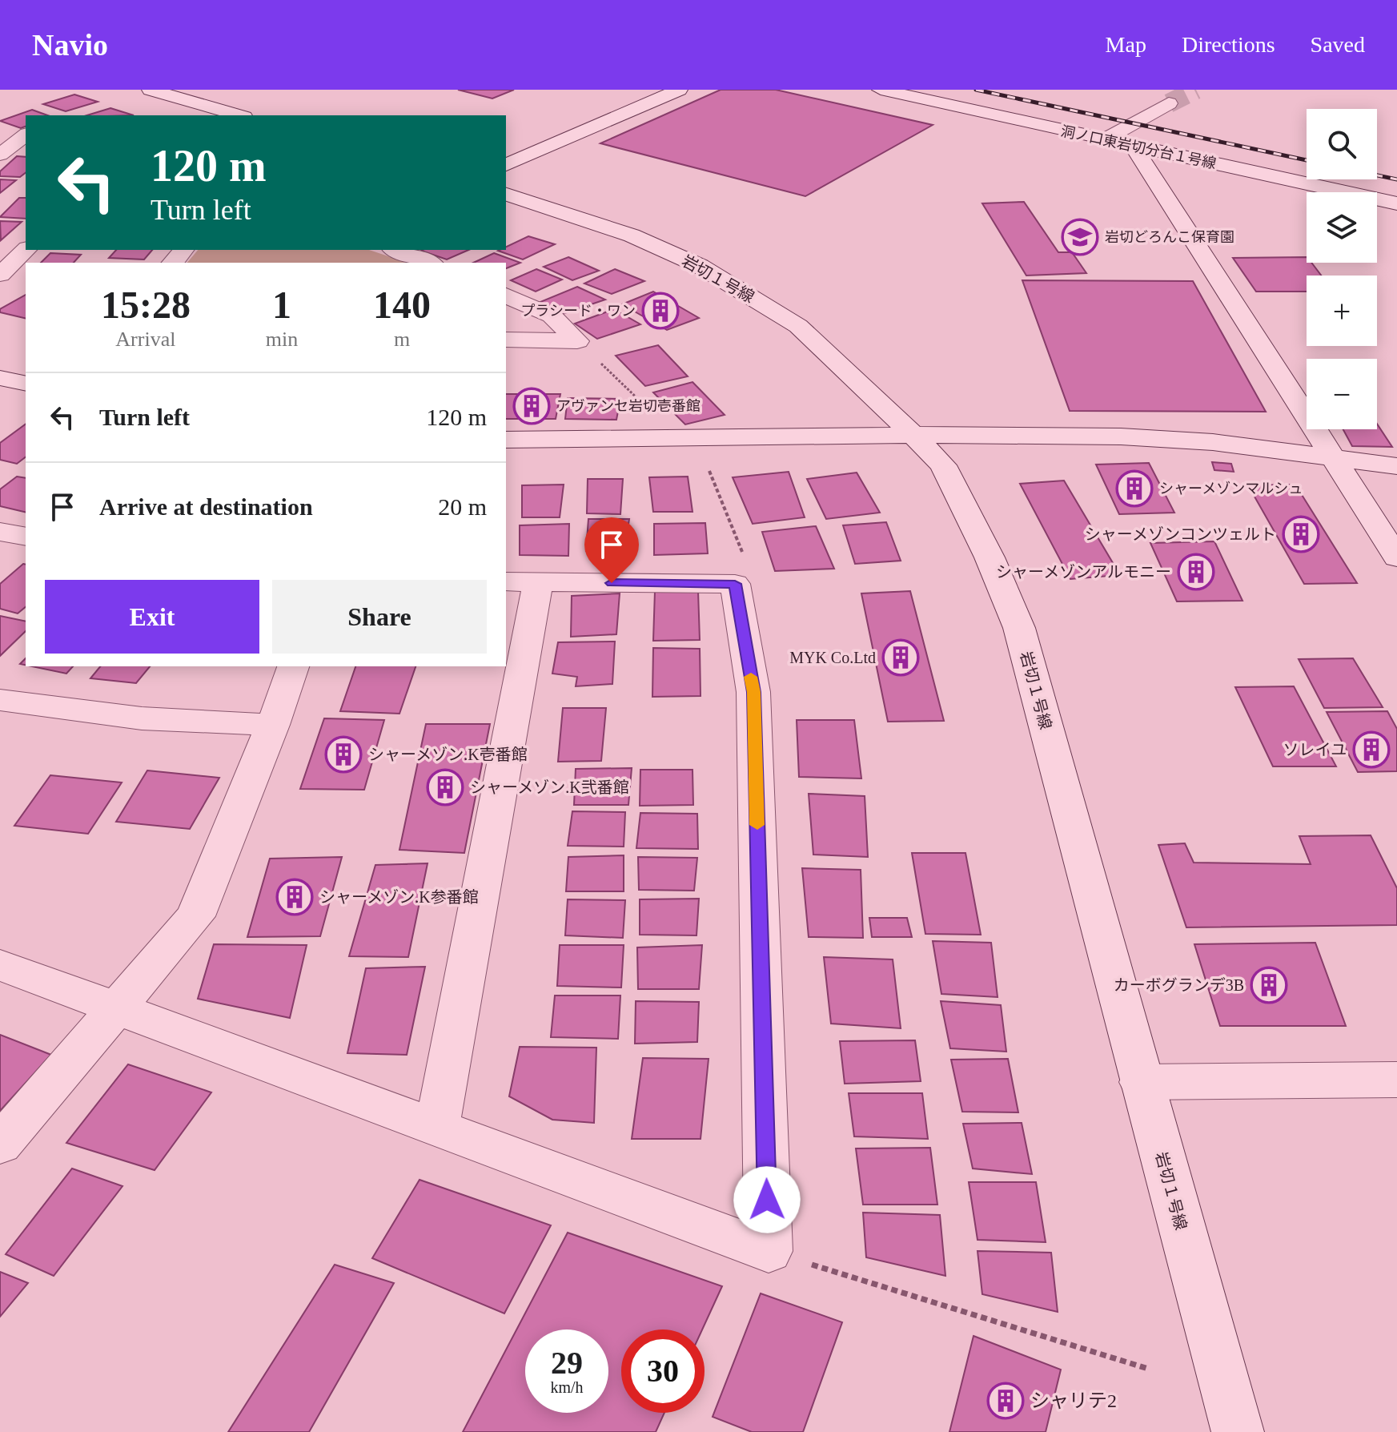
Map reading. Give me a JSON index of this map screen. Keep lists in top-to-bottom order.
{
  "streets": {
    "street": ["洞ノ口東岩切分台１号線", "岩切１号線"]
  },
  "places": {
    "school or university": ["岩切どろんこ保育園"],
    "building": [
      "プラシード・ワン",
      "アヴァンセ岩切壱番館",
      "シャーメゾンマルシュ",
      "シャーメゾンコンツェルト",
      "シャーメゾンアルモニー",
      "MYK Co.Ltd",
      "ソレイユ",
      "シャーメゾン.K壱番館",
      "シャーメゾン.K弐番館",
      "シャーメゾン.K参番館",
      "カーボグランデ3B",
      "シャリテ2"
    ]
  },
  "page": {
    "header": "Navio",
    "nav": ["Map", "Directions", "Saved"],
    "map_buttons": ["+", "−"],
    "turn": ["120 m", "Turn left"],
    "eta": [
      "15:28",
      "Arrival",
      "1",
      "min",
      "140",
      "m"
    ],
    "list": [
      {
        "name": "Turn left",
        "value": "120 m"
      },
      {
        "name": "Arrive at destination",
        "value": "20 m"
      }
    ],
    "buttons": ["Exit", "Share"],
    "speed": "29 km/h",
    "limit": "30"
  }
}
